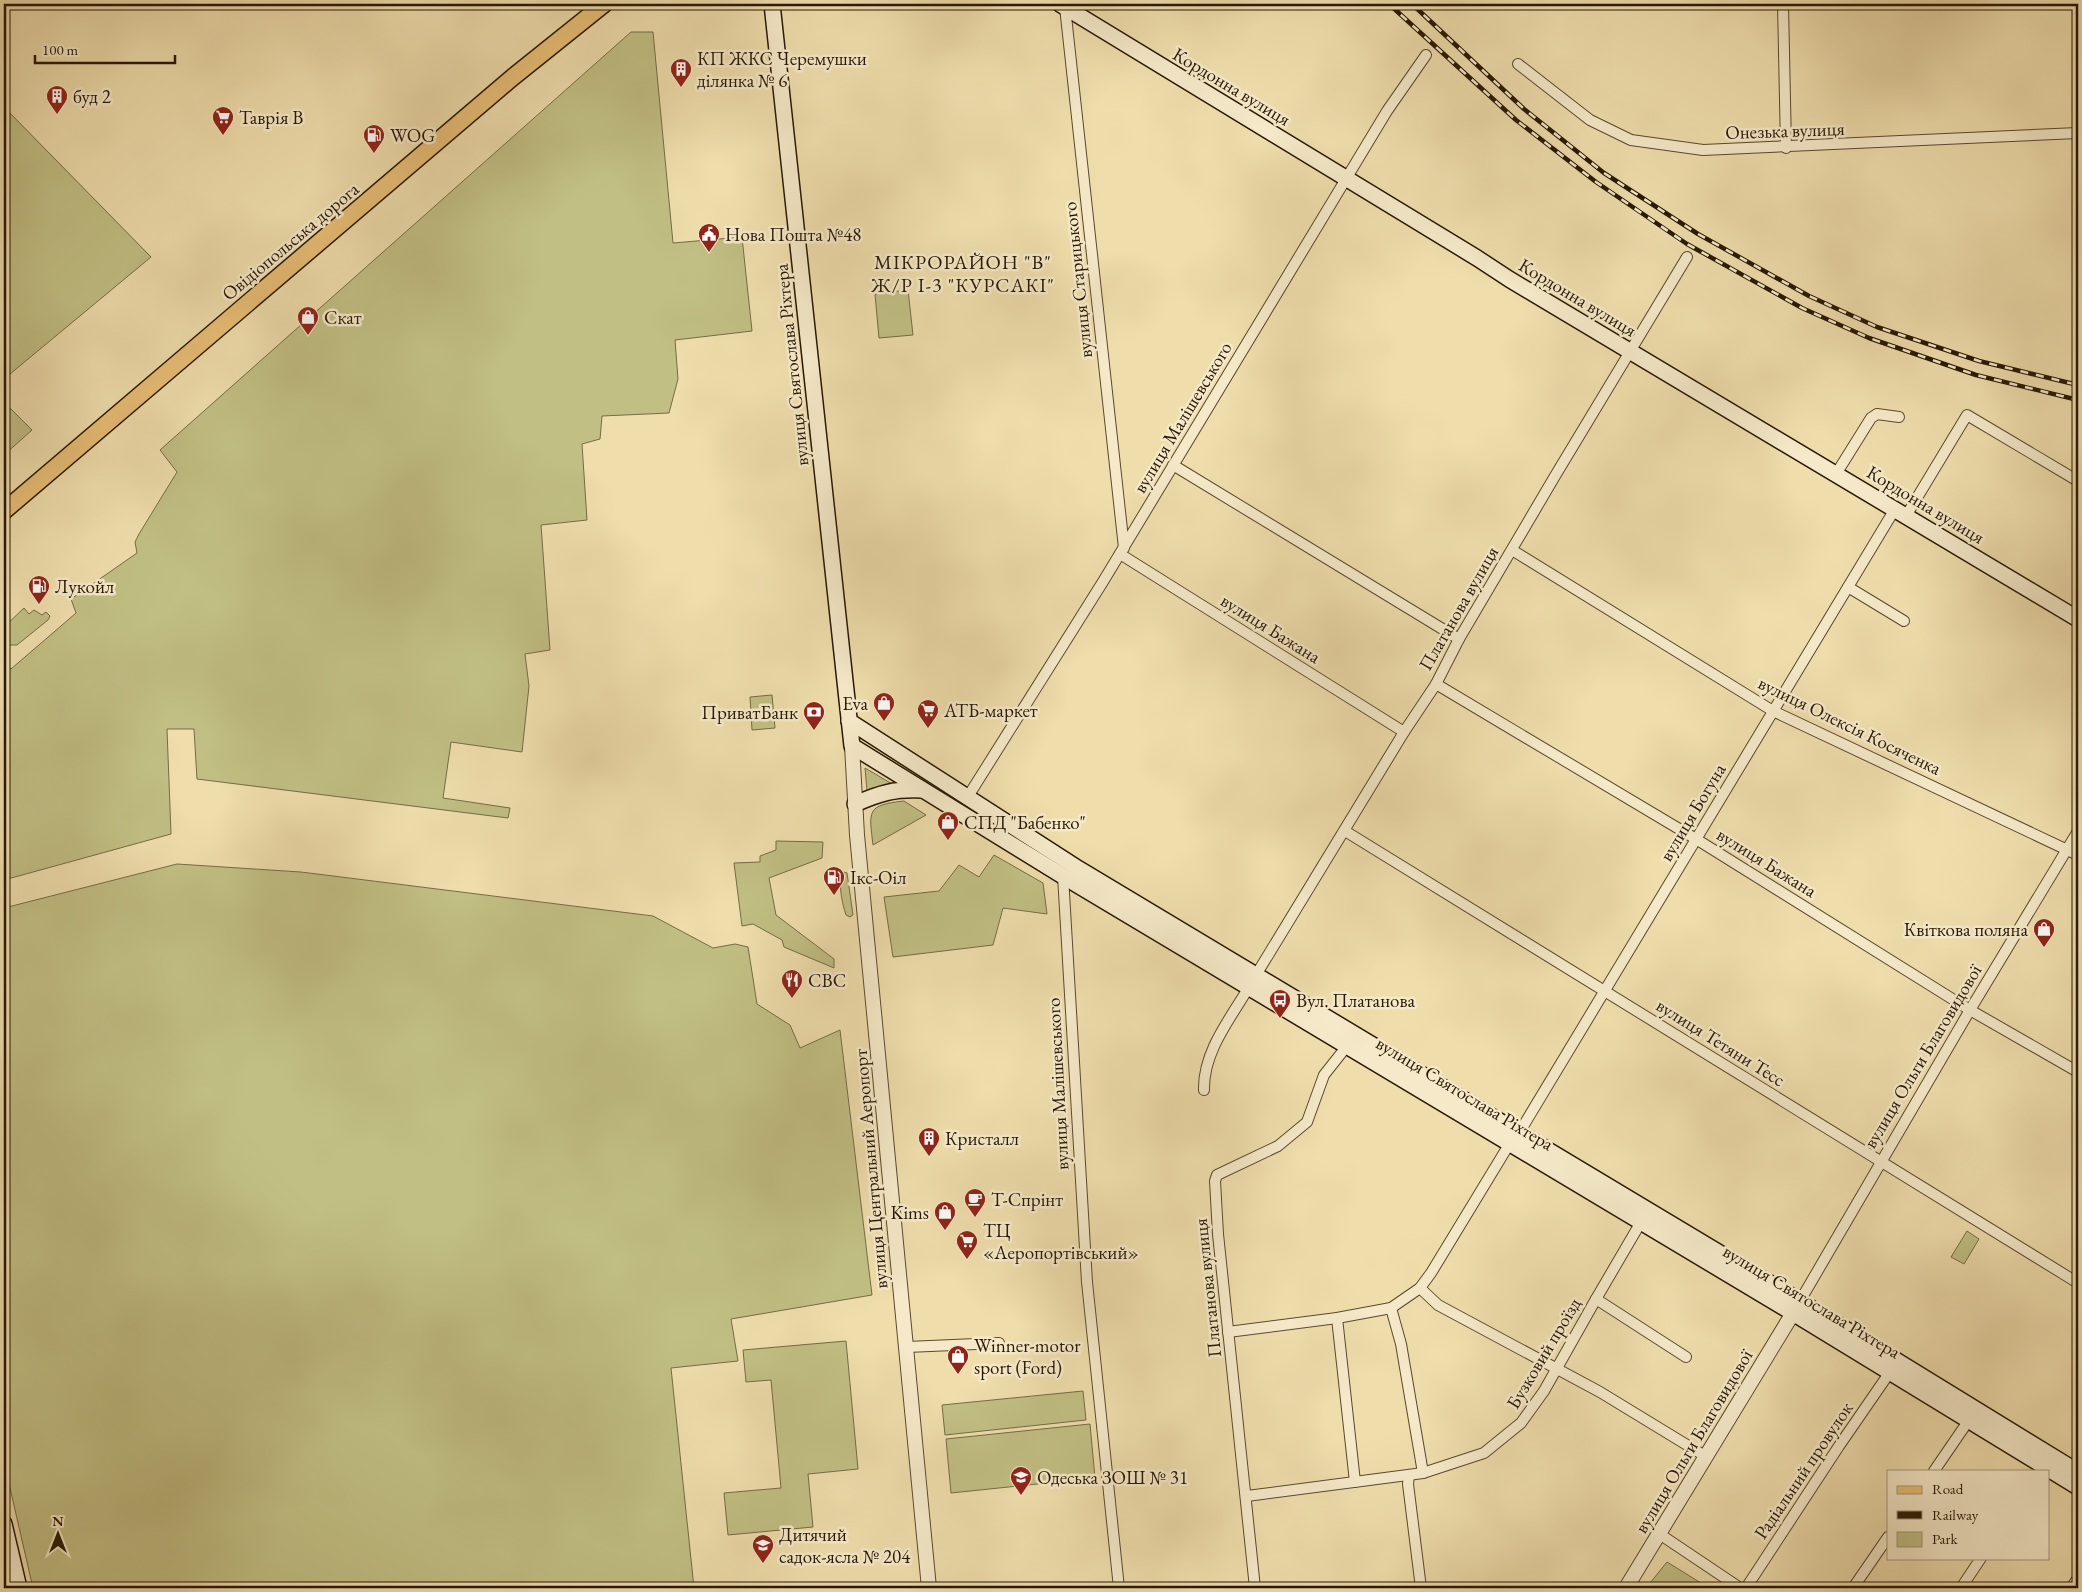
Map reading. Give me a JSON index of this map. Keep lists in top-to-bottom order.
{
  "streets": {
    "main road": ["Кордонна вулиця", "Овідіопольська дорога", "вулиця Святослава Ріхтера"],
    "street": [
      "Онезька вулиця",
      "вулиця Старицького",
      "вулиця Малішевського",
      "Платанова вулиця",
      "вулиця Бажана",
      "вулиця Олексія Косяченка",
      "вулиця Богуна",
      "вулиця Тетяни Тесс",
      "вулиця Ольги Благовидової",
      "вулиця Центральний Аеропорт",
      "Бузковий проїзд",
      "Радіальний провулок"
    ]
  },
  "crossings": [
    ["Кордонна вулиця", "вулиця Старицького"],
    ["Кордонна вулиця", "вулиця Малішевського"],
    ["Кордонна вулиця", "Платанова вулиця"],
    ["Кордонна вулиця", "вулиця Богуна"],
    ["вулиця Старицького", "вулиця Малішевського"],
    ["вулиця Старицького", "вулиця Бажана"],
    ["вулиця Святослава Ріхтера", "вулиця Малішевського"],
    ["вулиця Святослава Ріхтера", "Платанова вулиця"],
    ["вулиця Святослава Ріхтера", "вулиця Богуна"],
    ["вулиця Святослава Ріхтера", "вулиця Ольги Благовидової"],
    ["вулиця Святослава Ріхтера", "вулиця Центральний Аеропорт"],
    ["вулиця Святослава Ріхтера", "Радіальний провулок"],
    ["вулиця Малішевського", "вулиця Бажана"],
    ["Платанова вулиця", "вулиця Бажана"],
    ["Платанова вулиця", "вулиця Олексія Косяченка"],
    ["Платанова вулиця", "вулиця Тетяни Тесс"],
    ["Платанова вулиця", "Бузковий проїзд"],
    ["вулиця Бажана", "вулиця Богуна"],
    ["вулиця Бажана", "вулиця Ольги Благовидової"],
    ["вулиця Олексія Косяченка", "вулиця Богуна"],
    ["вулиця Олексія Косяченка", "вулиця Ольги Благовидової"],
    ["вулиця Богуна", "вулиця Тетяни Тесс"],
    ["вулиця Тетяни Тесс", "вулиця Ольги Благовидової"]
  ],
  "districts": ["МІКРОРАЙОН \"В\" Ж/Р I-3 \"КУРСАКІ\""],
  "places": {
    "building": ["КП ЖКС Черемушки ділянка № 6", "буд 2", "Кристалл"],
    "supermarket": ["Таврія В", "АТБ-маркет", "ТЦ «Аеропортівський»"],
    "fuel station": ["WOG", "Лукойл", "Ікс-Оіл"],
    "public building": ["Нова Пошта №48"],
    "shop": [
      "Скат",
      "Eva",
      "СПД \"Бабенко\"",
      "Квіткова поляна",
      "Kims",
      "Winner-motor sport (Ford)"
    ],
    "bank": ["ПриватБанк"],
    "restaurant": ["СВС"],
    "bus stop": ["Вул. Платанова"],
    "cafe": ["Т-Спрінт"],
    "school or university": ["Одеська ЗОШ № 31", "Дитячий садок-ясла № 204"]
  },
  "legend": ["Road", "Railway", "Park"],
  "scale_bar": "100 m",
  "north": "top"
}
